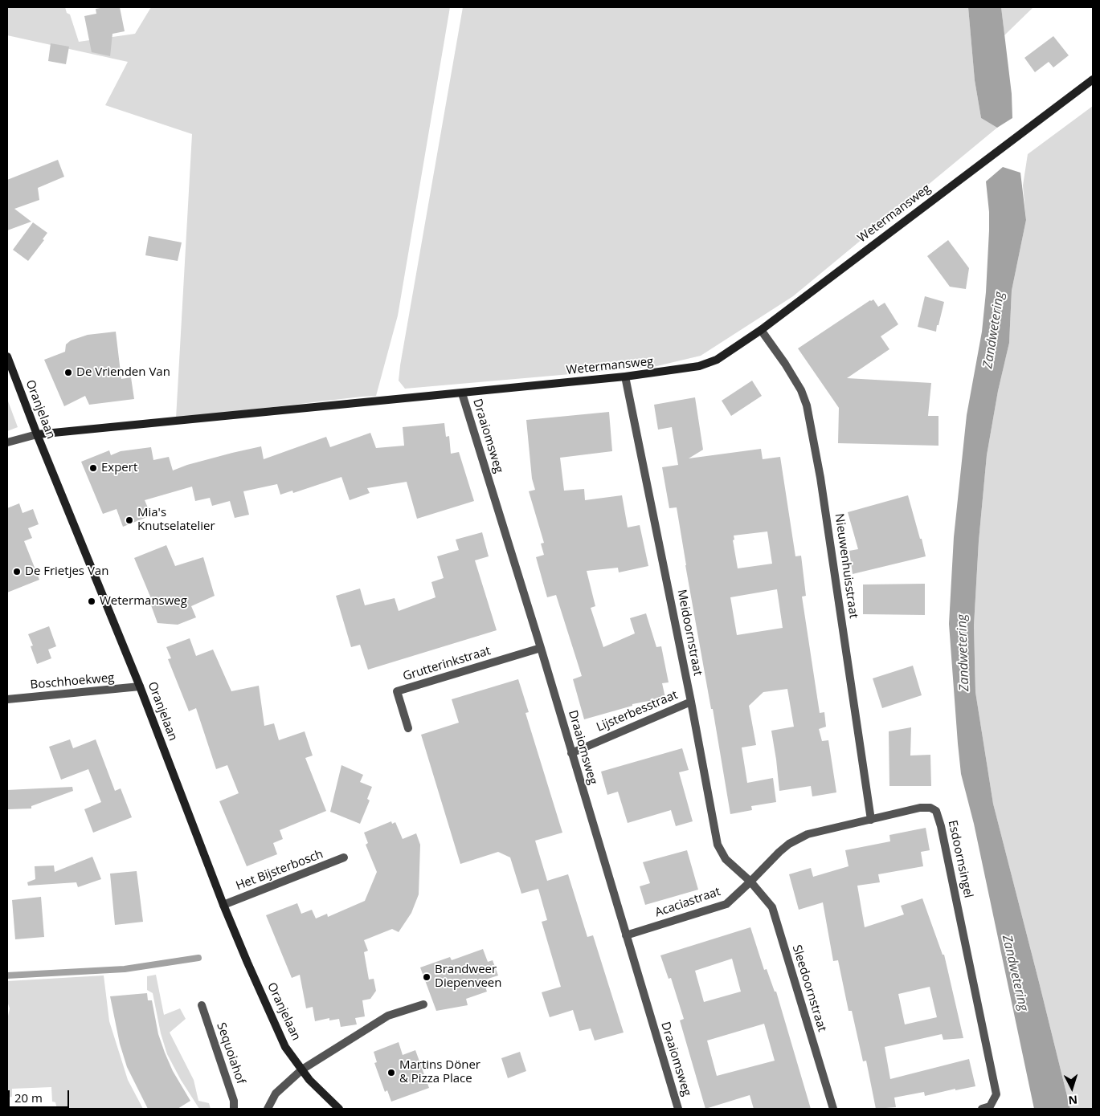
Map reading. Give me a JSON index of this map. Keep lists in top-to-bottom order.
{
  "streets": {
    "street": [
      "Wetermansweg",
      "Oranjelaan",
      "Draaiomsweg",
      "Nieuwenhuisstraat",
      "Meidoornstraat",
      "Grutterinkstraat",
      "Boschhoekweg",
      "Lijsterbesstraat",
      "Esdoornsingel",
      "Het Bijsterbosch",
      "Acaciastraat",
      "Sleedoornstraat",
      "Sequoiahof"
    ]
  },
  "crossings": [
    ["Wetermansweg", "Oranjelaan"],
    ["Wetermansweg", "Draaiomsweg"],
    ["Wetermansweg", "Nieuwenhuisstraat"],
    ["Wetermansweg", "Meidoornstraat"],
    ["Oranjelaan", "Boschhoekweg"],
    ["Oranjelaan", "Het Bijsterbosch"],
    ["Draaiomsweg", "Grutterinkstraat"],
    ["Draaiomsweg", "Lijsterbesstraat"],
    ["Draaiomsweg", "Acaciastraat"],
    ["Nieuwenhuisstraat", "Esdoornsingel"],
    ["Meidoornstraat", "Lijsterbesstraat"],
    ["Meidoornstraat", "Esdoornsingel"],
    ["Meidoornstraat", "Acaciastraat"],
    ["Meidoornstraat", "Sleedoornstraat"],
    ["Esdoornsingel", "Acaciastraat"],
    ["Esdoornsingel", "Sleedoornstraat"],
    ["Acaciastraat", "Sleedoornstraat"]
  ],
  "water": ["Zandwetering"],
  "places": [
    "De Vrienden Van",
    "Expert",
    "Mia's Knutselatelier",
    "De Frietjes Van",
    "Wetermansweg",
    "Brandweer Diepenveen",
    "Martins Döner & Pizza Place"
  ],
  "scale_bar": "20 m",
  "north": "bottom"
}
